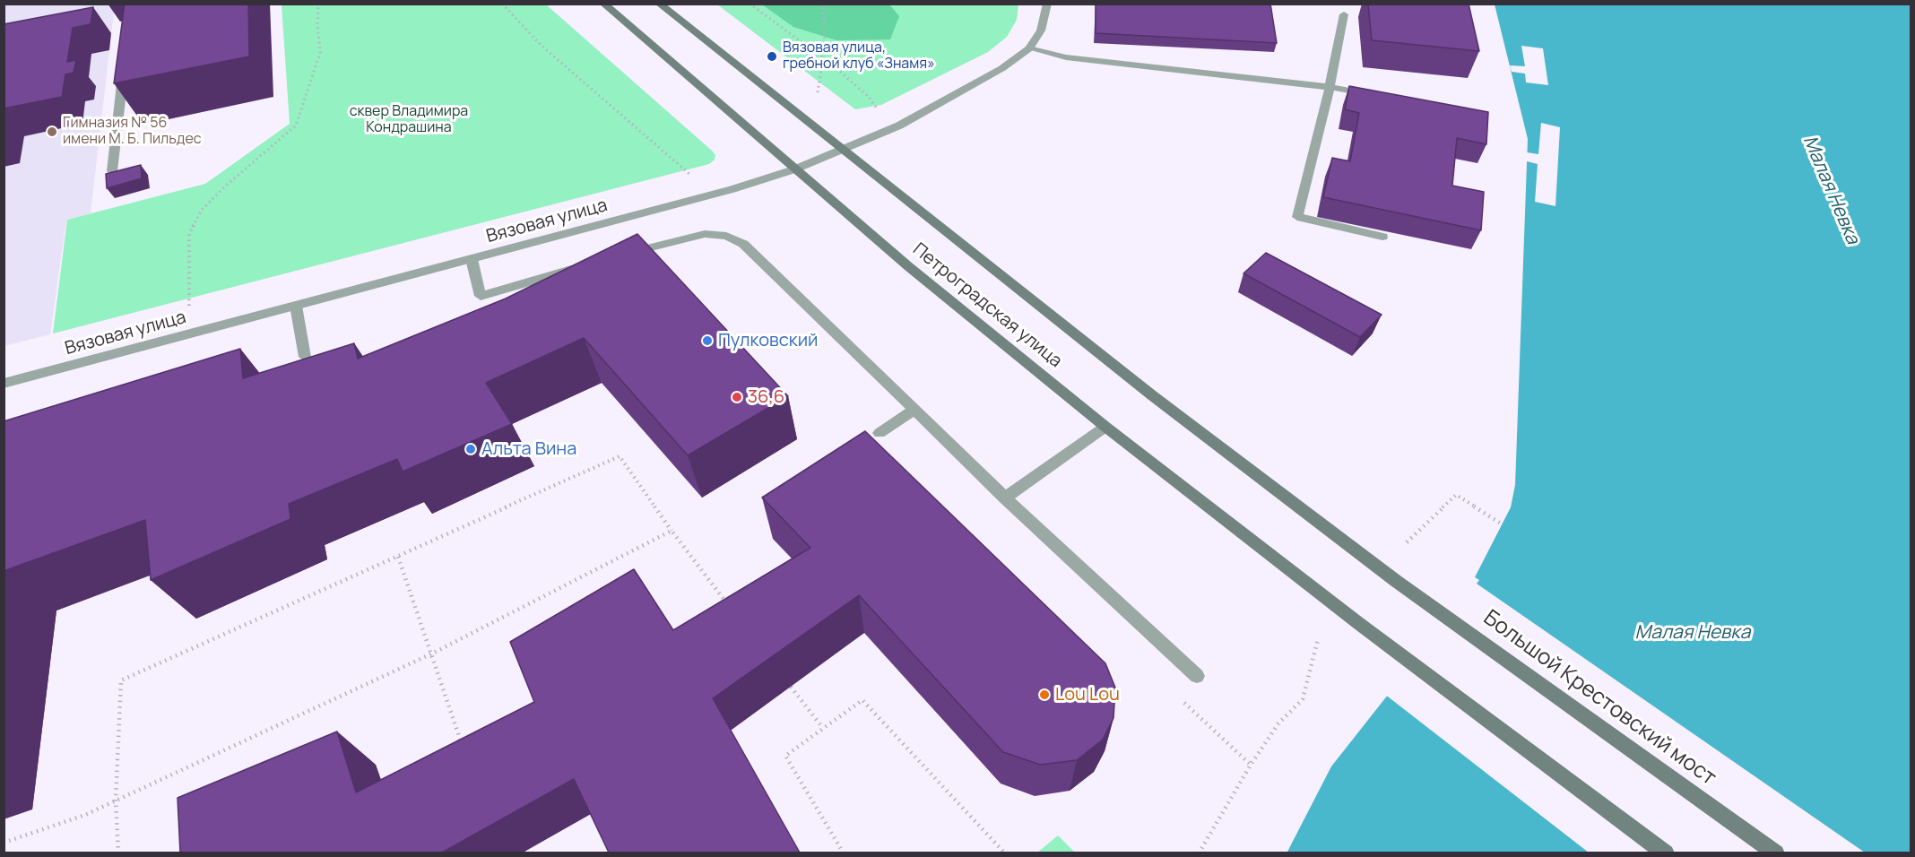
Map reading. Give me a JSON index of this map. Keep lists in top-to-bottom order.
{
  "streets": {
    "street": ["Вязовая улица", "Петроградская улица", "Большой Крестовский мост"]
  },
  "crossings": [
    ["Вязовая улица", "Петроградская улица"],
    ["Петроградская улица", "Большой Крестовский мост"]
  ],
  "water": ["Малая Невка"],
  "parks": ["сквер Владимира Кондрашина"],
  "places": [
    "Вязовая улица, гребной клуб «Знамя»",
    "Гимназия № 56 имени М. Б. Пильдес",
    "Пулковский",
    "36,6",
    "Альта Вина",
    "Lou Lou"
  ]
}
